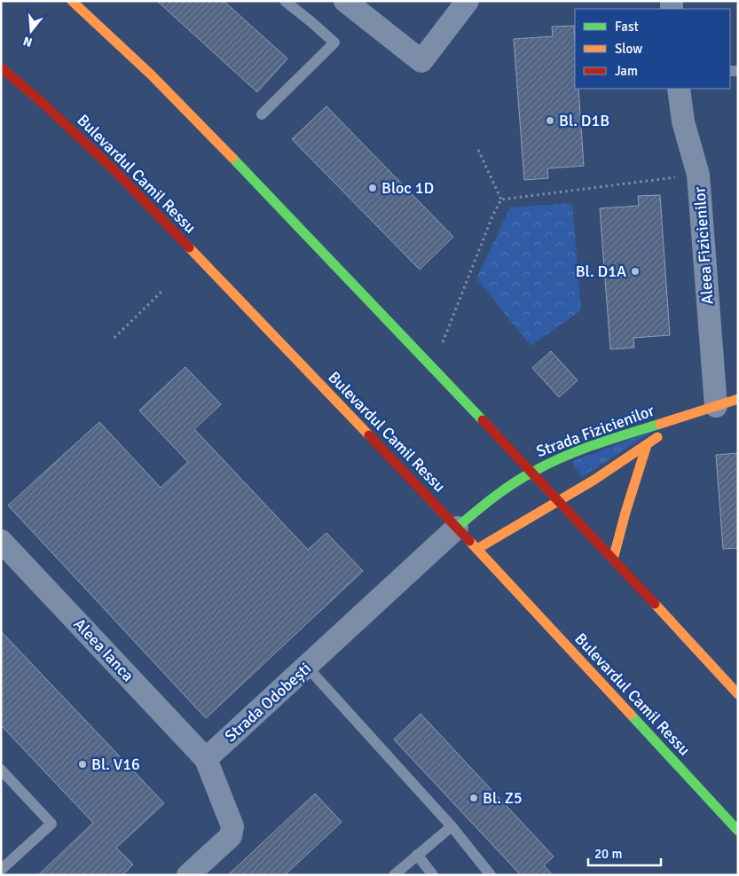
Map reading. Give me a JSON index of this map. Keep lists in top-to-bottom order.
{
  "streets": {
    "main road": ["Bulevardul Camil Ressu", "Strada Fizicienilor"],
    "street": ["Aleea Fizicienilor", "Aleea Ianca", "Strada Odobești"]
  },
  "crossings": [
    ["Bulevardul Camil Ressu", "Strada Fizicienilor"],
    ["Bulevardul Camil Ressu", "Strada Odobești"],
    ["Aleea Fizicienilor", "Strada Fizicienilor"],
    ["Strada Fizicienilor", "Strada Odobești"],
    ["Aleea Ianca", "Strada Odobești"]
  ],
  "places": [
    "Bl. D1B",
    "Bloc 1D",
    "Bl. D1A",
    "Bl. V16",
    "Bl. Z5"
  ],
  "legend": ["Fast", "Slow", "Jam"],
  "scale_bar": "20 m",
  "north": "bottom"
}
